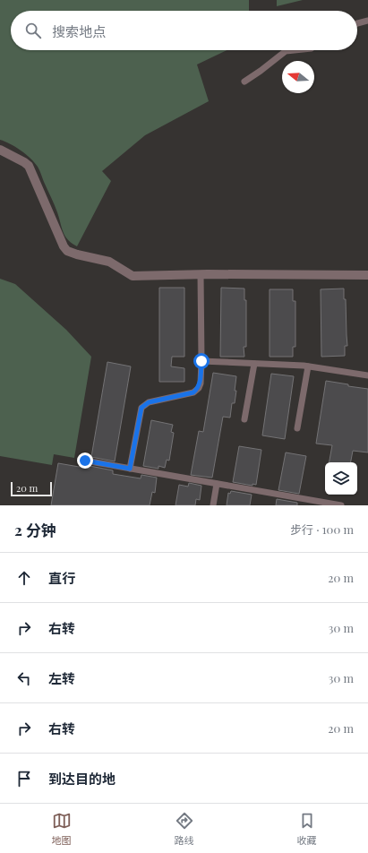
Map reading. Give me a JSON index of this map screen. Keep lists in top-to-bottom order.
{
  "scale_bar": "20 m",
  "north": "left",
  "page": {
    "search": "搜索地点",
    "scale": "20 m",
    "heading": ["2 分钟", "步行 · 100 m"],
    "list": [
      ["直行", "20 m"],
      ["右转", "30 m"],
      ["左转", "30 m"],
      ["右转", "20 m"],
      "到达目的地"
    ],
    "nav": ["地图", "路线", "收藏"]
  }
}
